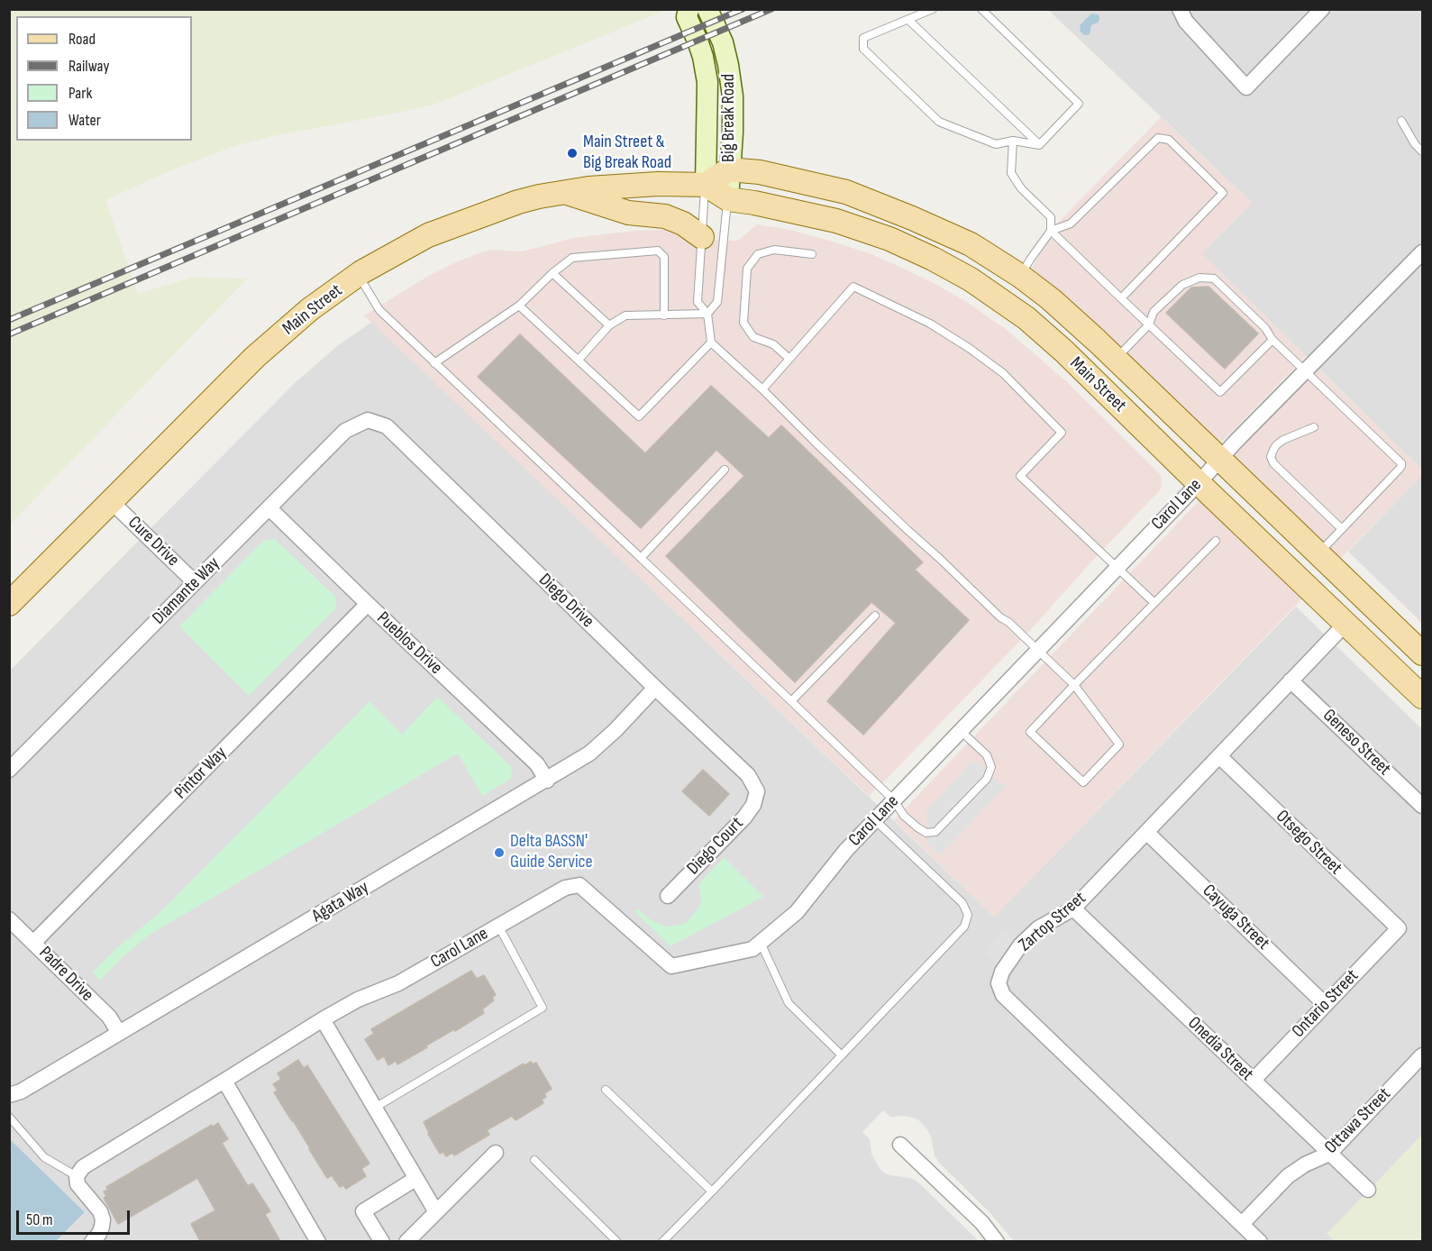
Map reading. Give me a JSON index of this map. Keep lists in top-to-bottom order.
{
  "streets": {
    "main road": ["Main Street"],
    "street": [
      "Big Break Road",
      "Carol Lane",
      "Cure Drive",
      "Diamante Way",
      "Diego Drive",
      "Pueblos Drive",
      "Geneso Street",
      "Pintor Way",
      "Otsego Street",
      "Diego Court",
      "Agata Way",
      "Cayuga Street",
      "Zartop Street",
      "Padre Drive",
      "Ontario Street",
      "Onedia Street",
      "Ottawa Street"
    ]
  },
  "crossings": [
    ["Big Break Road", "Main Street"],
    ["Main Street", "Carol Lane"],
    ["Main Street", "Cure Drive"],
    ["Main Street", "Zartop Street"],
    ["Cure Drive", "Diamante Way"],
    ["Diamante Way", "Diego Drive"],
    ["Diamante Way", "Pueblos Drive"],
    ["Diego Drive", "Diego Court"],
    ["Diego Drive", "Agata Way"],
    ["Pueblos Drive", "Pintor Way"],
    ["Pueblos Drive", "Agata Way"],
    ["Geneso Street", "Zartop Street"],
    ["Pintor Way", "Padre Drive"],
    ["Otsego Street", "Zartop Street"],
    ["Otsego Street", "Ontario Street"],
    ["Agata Way", "Padre Drive"],
    ["Cayuga Street", "Zartop Street"],
    ["Cayuga Street", "Ontario Street"],
    ["Zartop Street", "Onedia Street"],
    ["Zartop Street", "Ottawa Street"],
    ["Ontario Street", "Onedia Street"],
    ["Onedia Street", "Ottawa Street"]
  ],
  "places": ["Main Street & Big Break Road", "Delta BASSN' Guide Service"],
  "legend": [
    "Road",
    "Railway",
    "Park",
    "Water"
  ],
  "scale_bar": "50 m"
}
